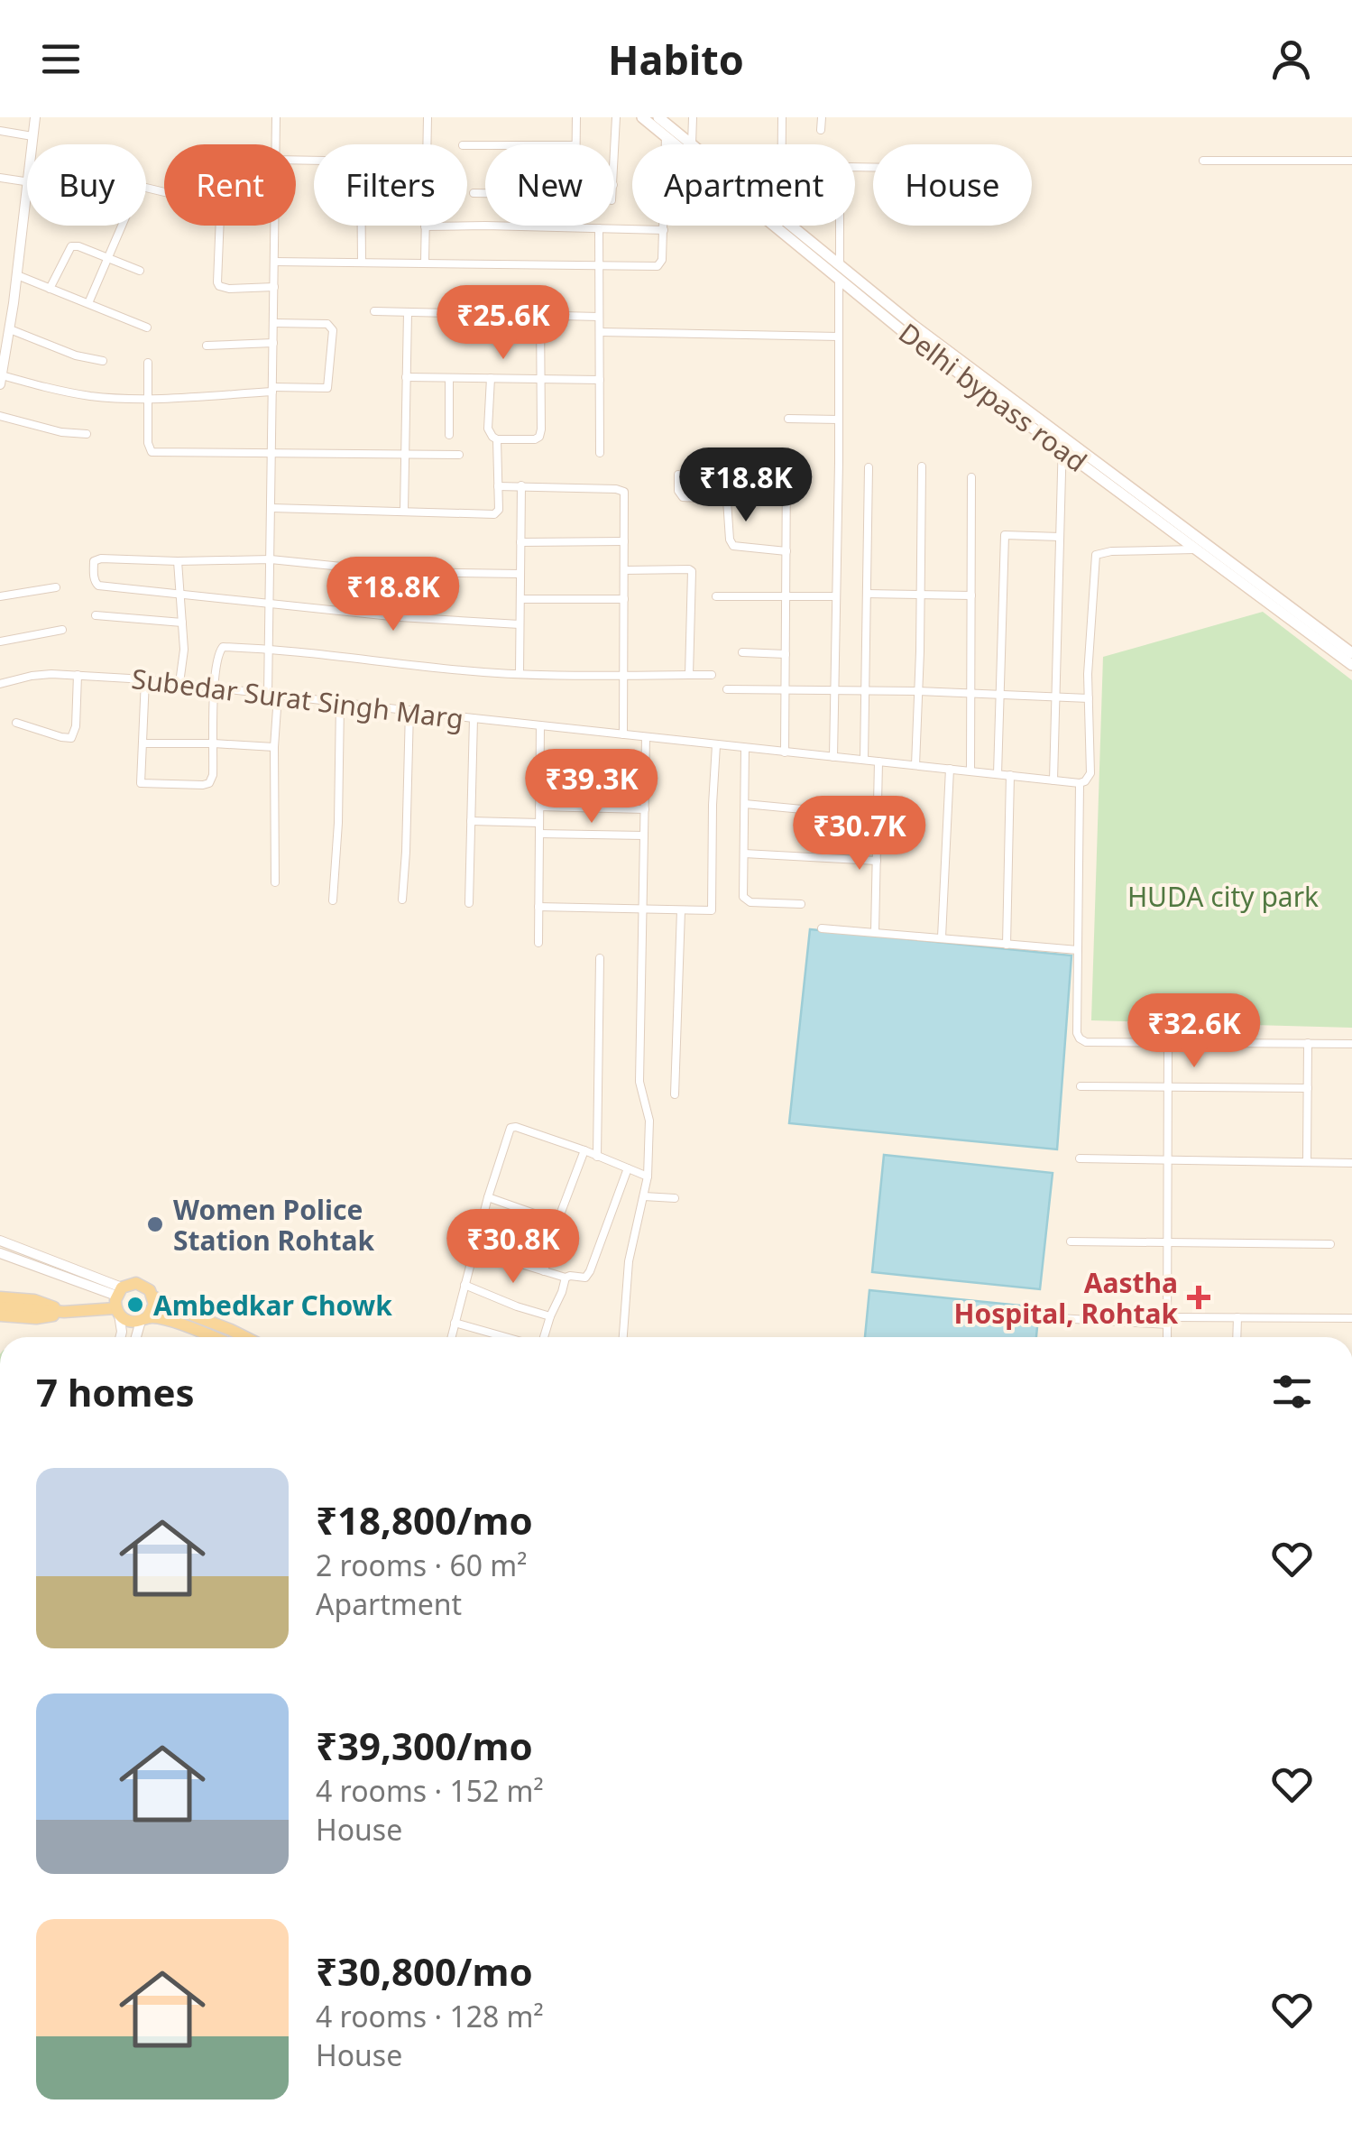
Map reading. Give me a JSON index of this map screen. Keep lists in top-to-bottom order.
{
  "streets": {
    "main road": ["Delhi bypass road"],
    "street": ["Subedar Surat Singh Marg"]
  },
  "parks": ["HUDA city park"],
  "places": {
    "other": ["Women Police Station Rohtak", "Ambedkar Chowk"],
    "health": ["Aastha Hospital, Rohtak"]
  },
  "page": {
    "header": "Habito",
    "chip": [
      "Buy",
      "Rent",
      "Filters",
      "New",
      "Apartment",
      "House"
    ],
    "price": [
      "₹25.6K",
      "₹18.8K",
      "₹18.8K",
      "₹39.3K",
      "₹30.7K",
      "₹32.6K",
      "₹30.8K"
    ],
    "heading": "7 homes",
    "list": [
      {
        "name": "₹18,800/mo",
        "note": "2 rooms · 60 m² · Apartment"
      },
      {
        "name": "₹39,300/mo",
        "note": "4 rooms · 152 m² · House"
      },
      {
        "name": "₹30,800/mo",
        "note": "4 rooms · 128 m² · House"
      }
    ]
  }
}
